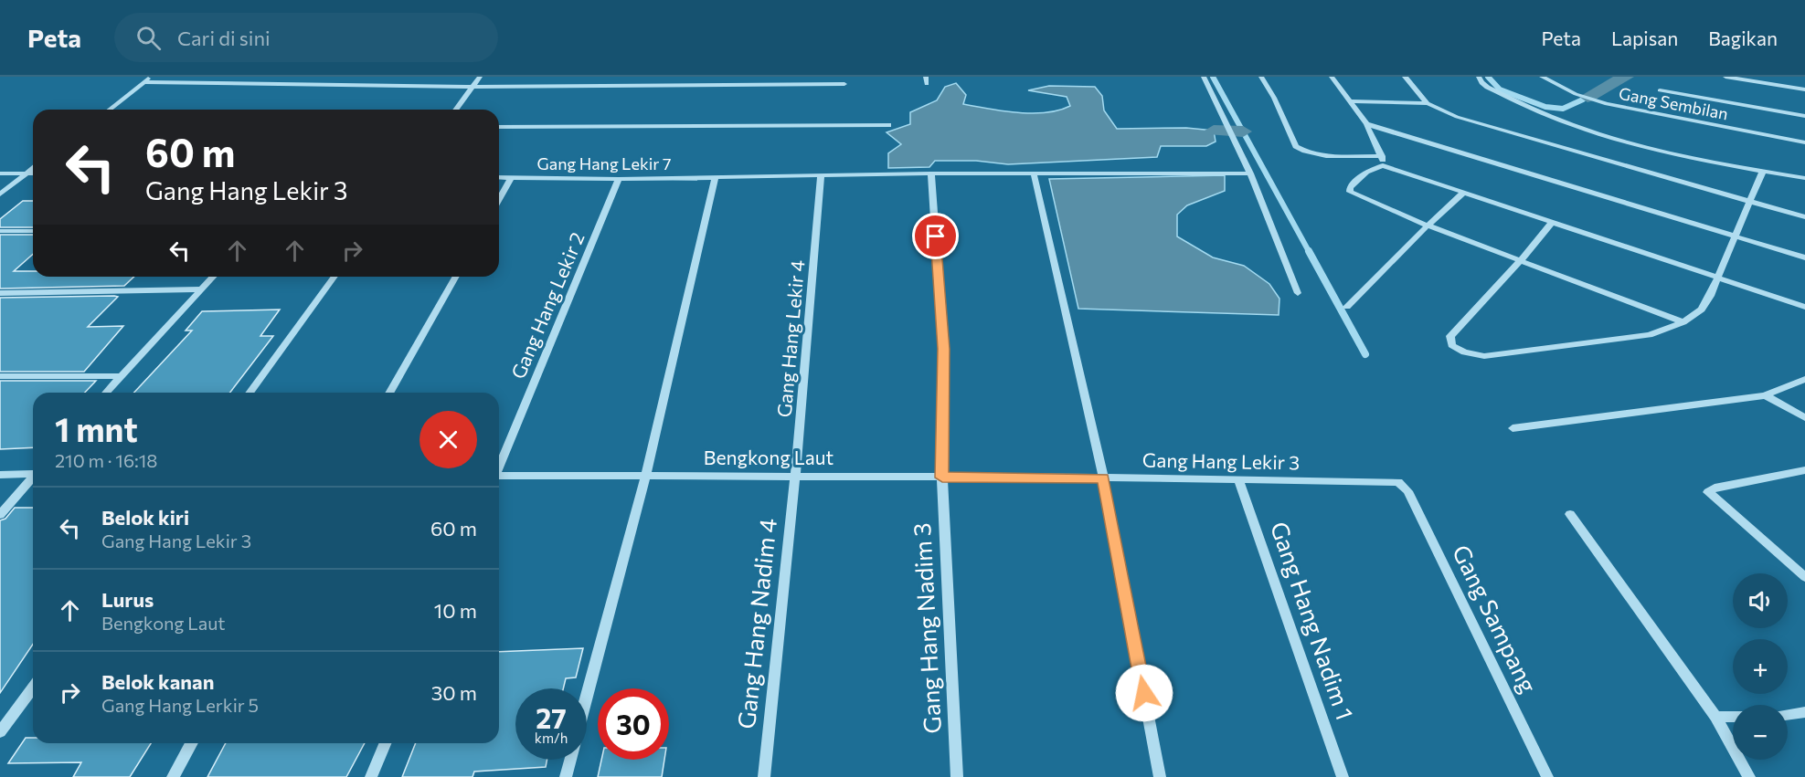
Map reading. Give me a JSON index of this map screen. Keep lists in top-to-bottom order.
{
  "streets": {
    "street": [
      "Gang Sembilan",
      "Gang Hang Lekir 7",
      "Gang Hang Lekir 2",
      "Gang Hang Lekir 4",
      "Bengkong Laut",
      "Gang Hang Lekir 3",
      "Gang Sampang",
      "Gang Hang Nadim 1",
      "Gang Hang Nadim 4",
      "Gang Hang Nadim 3"
    ]
  },
  "crossings": [
    ["Gang Hang Lekir 7", "Gang Hang Lekir 2"],
    ["Gang Hang Lekir 7", "Gang Hang Lekir 4"],
    ["Gang Hang Lekir 7", "Gang Hang Nadim 3"],
    ["Gang Hang Lekir 4", "Bengkong Laut"],
    ["Gang Hang Lekir 4", "Gang Hang Nadim 4"],
    ["Bengkong Laut", "Gang Hang Lekir 3"],
    ["Bengkong Laut", "Gang Hang Nadim 4"],
    ["Bengkong Laut", "Gang Hang Nadim 3"],
    ["Gang Hang Lekir 3", "Gang Sampang"],
    ["Gang Hang Lekir 3", "Gang Hang Nadim 1"]
  ],
  "page": {
    "header": "Peta",
    "search": "Cari di sini",
    "nav": ["Peta", "Lapisan", "Bagikan"],
    "turn": ["60 m", "Gang Hang Lekir 3"],
    "heading": ["1 mnt", "210 m · 16:18"],
    "list": [
      {
        "name": "Belok kiri",
        "note": "Gang Hang Lekir 3",
        "value": "60 m"
      },
      {
        "name": "Lurus",
        "note": "Bengkong Laut",
        "value": "10 m"
      },
      {
        "name": "Belok kanan",
        "note": "Gang Hang Lerkir 5",
        "value": "30 m"
      }
    ],
    "map_buttons": ["+", "−"],
    "speed": "27 km/h",
    "limit": "30"
  }
}
